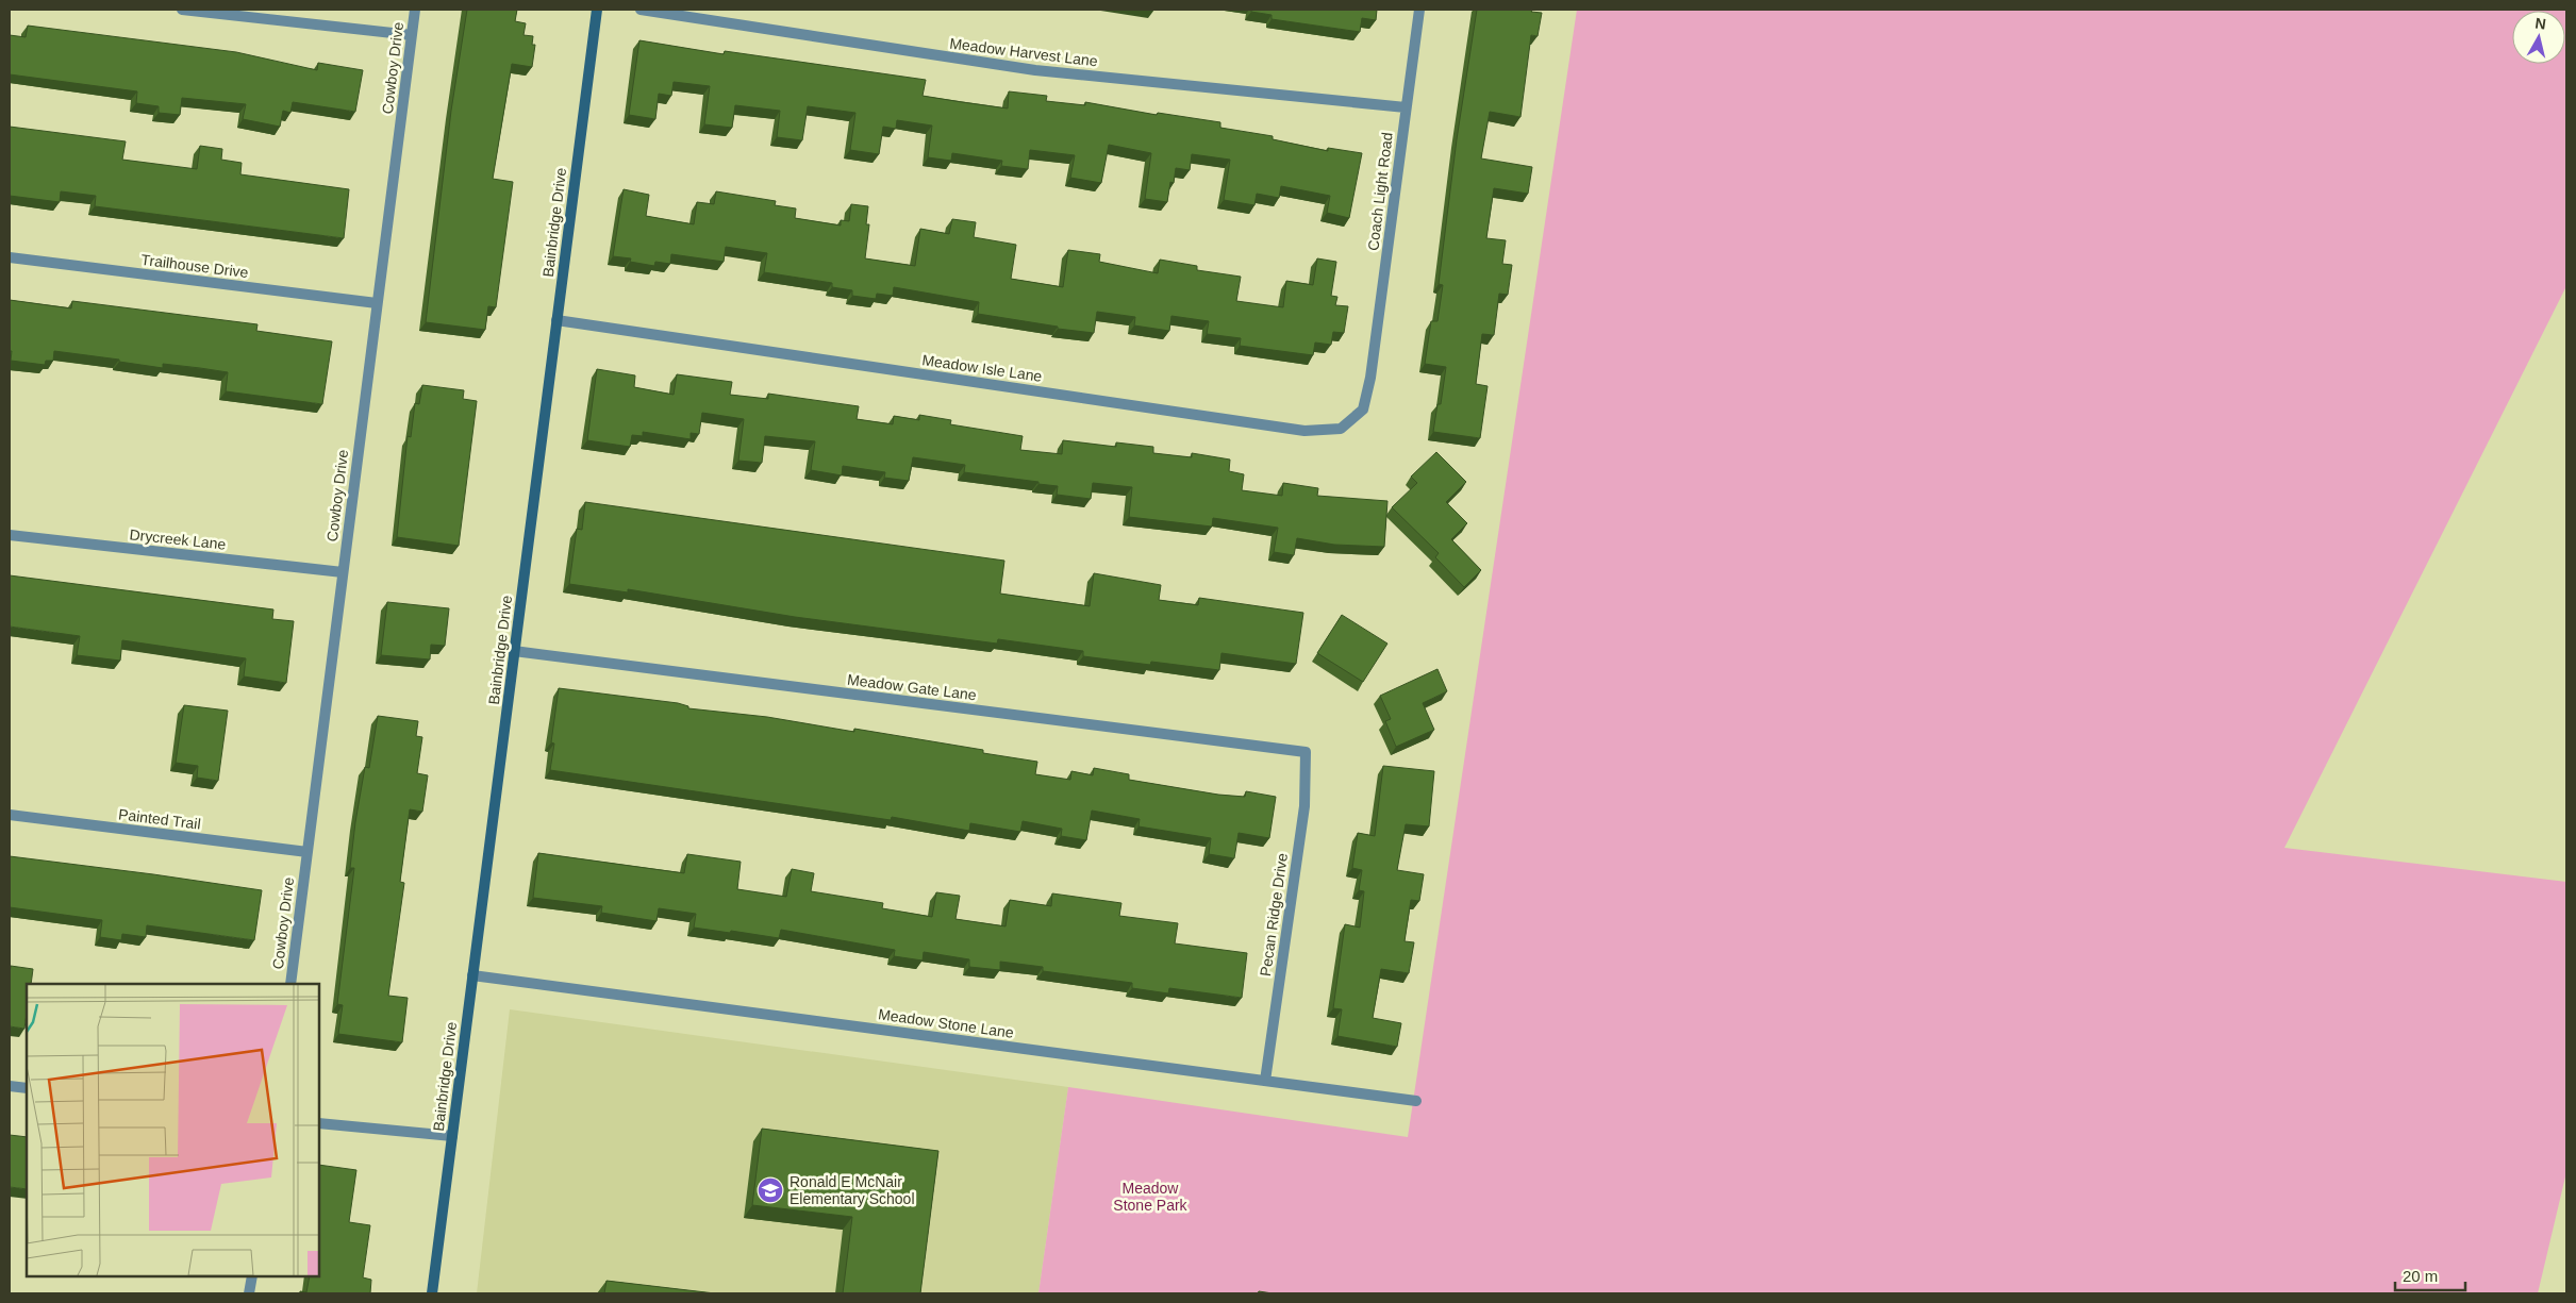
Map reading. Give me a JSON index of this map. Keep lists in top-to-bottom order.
{
  "streets": {
    "street": [
      "Meadow Harvest Lane",
      "Cowboy Drive",
      "Coach Light Road",
      "Bainbridge Drive",
      "Trailhouse Drive",
      "Meadow Isle Lane",
      "Drycreek Lane",
      "Meadow Gate Lane",
      "Painted Trail",
      "Pecan Ridge Drive",
      "Meadow Stone Lane"
    ]
  },
  "crossings": [
    ["Meadow Harvest Lane", "Coach Light Road"],
    ["Cowboy Drive", "Trailhouse Drive"],
    ["Cowboy Drive", "Drycreek Lane"],
    ["Cowboy Drive", "Painted Trail"],
    ["Coach Light Road", "Meadow Isle Lane"],
    ["Bainbridge Drive", "Meadow Isle Lane"],
    ["Bainbridge Drive", "Meadow Gate Lane"],
    ["Bainbridge Drive", "Meadow Stone Lane"],
    ["Meadow Gate Lane", "Pecan Ridge Drive"],
    ["Pecan Ridge Drive", "Meadow Stone Lane"]
  ],
  "parks": ["Meadow Stone Park"],
  "places": {
    "school or university": ["Ronald E McNair Elementary School"]
  },
  "scale_bar": "20 m",
  "north": "top"
}
